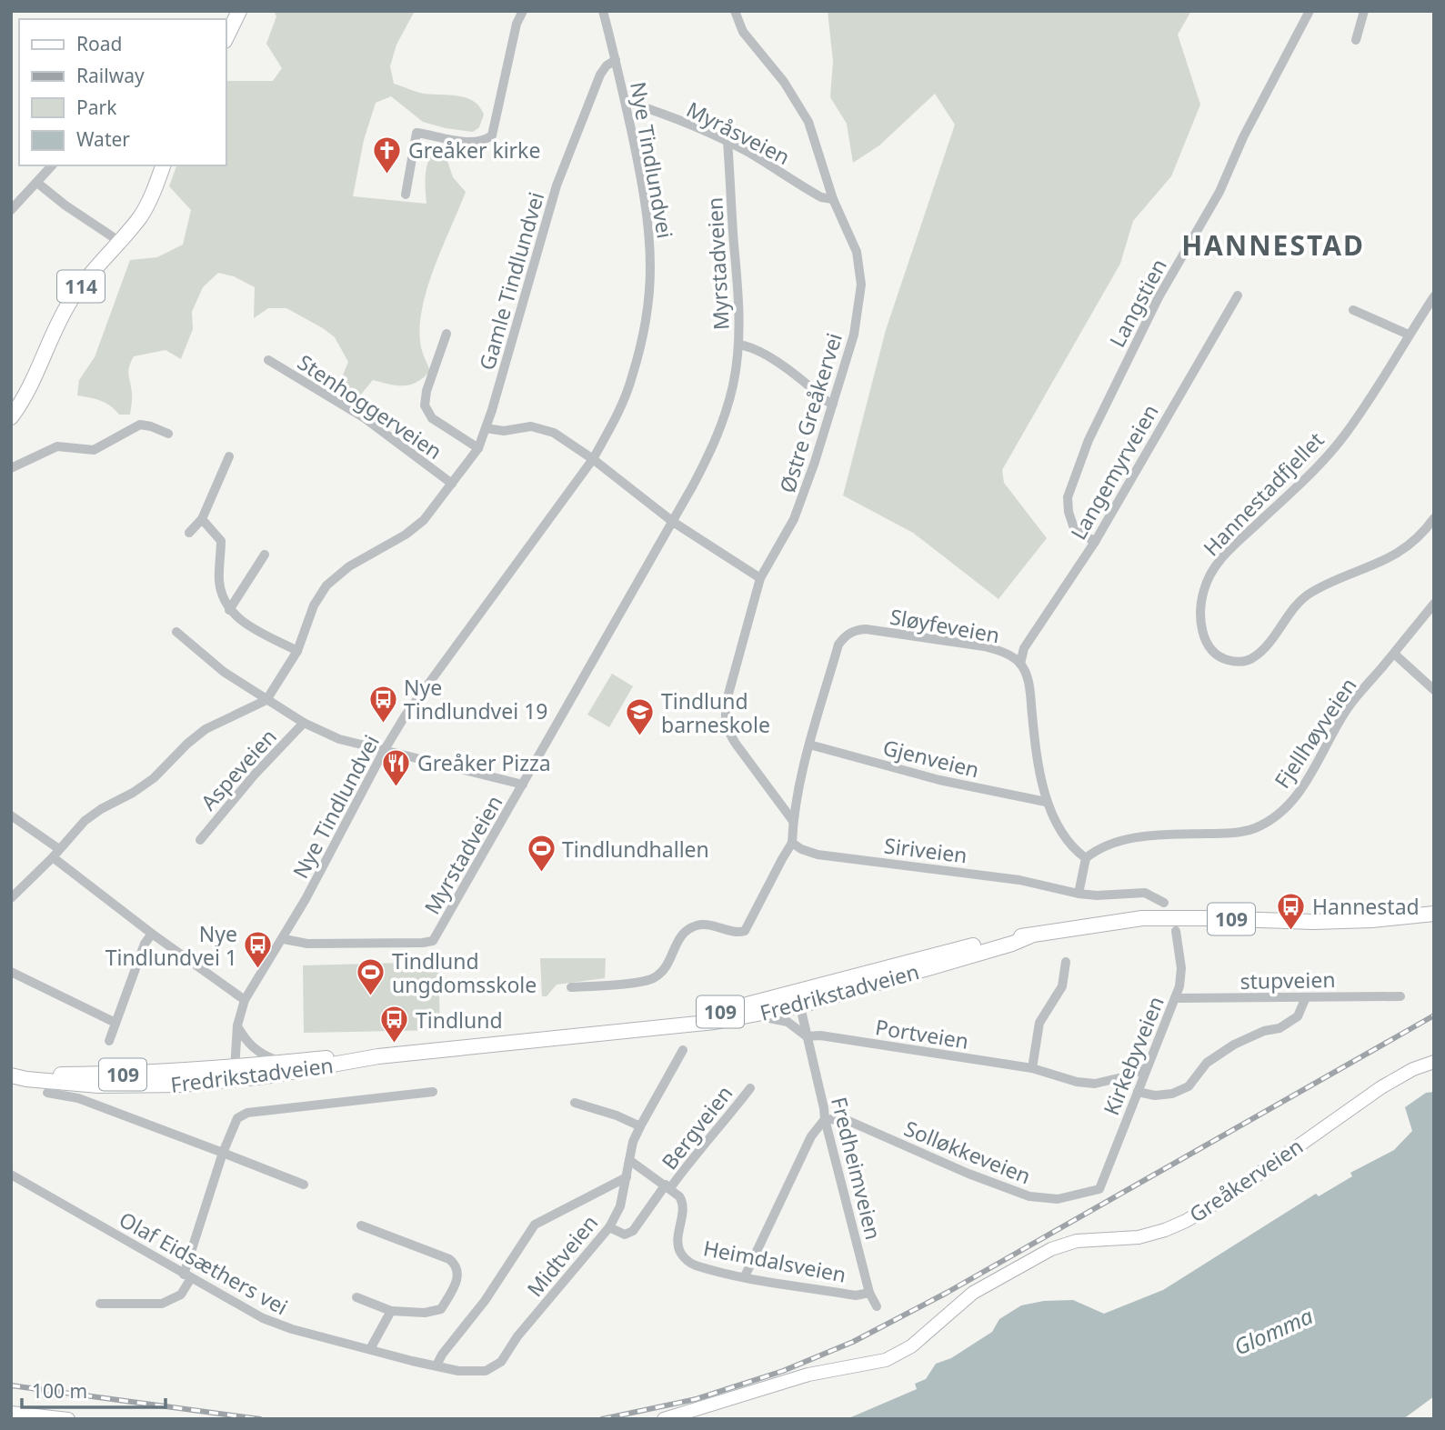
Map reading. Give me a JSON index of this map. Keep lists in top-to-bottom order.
{
  "streets": {
    "main road": [
      "114",
      "109",
      "Fredrikstadveien",
      "Greåkerveien"
    ],
    "street": [
      "Myråsveien",
      "Nye Tindlundvei",
      "Myrstadveien",
      "Gamle Tindlundvei",
      "Langstien",
      "Stenhoggerveien",
      "Østre Greåkervei",
      "Langemyrveien",
      "Hannestadfjellet",
      "Sløyfeveien",
      "Fjellhøyveien",
      "Gjenveien",
      "Aspeveien",
      "Siriveien",
      "stupveien",
      "Portveien",
      "Kirkebyveien",
      "Bergveien",
      "Solløkkeveien",
      "Fredheimveien",
      "Midtveien",
      "Heimdalsveien",
      "Olaf Eidsæthers vei"
    ]
  },
  "crossings": [
    ["Myråsveien", "Nye Tindlundvei"],
    ["Myråsveien", "Myrstadveien"],
    ["Myråsveien", "Østre Greåkervei"],
    ["Nye Tindlundvei", "Myrstadveien"],
    ["Nye Tindlundvei", "Gamle Tindlundvei"],
    ["Nye Tindlundvei", "Fredrikstadveien"],
    ["Gamle Tindlundvei", "Stenhoggerveien"],
    ["Langstien", "Langemyrveien"],
    ["Østre Greåkervei", "Sløyfeveien"],
    ["Langemyrveien", "Sløyfeveien"],
    ["Sløyfeveien", "Fjellhøyveien"],
    ["Sløyfeveien", "Gjenveien"],
    ["stupveien", "Kirkebyveien"],
    ["Fredrikstadveien", "Fredheimveien"],
    ["Portveien", "Kirkebyveien"],
    ["Portveien", "Fredheimveien"],
    ["Kirkebyveien", "Solløkkeveien"],
    ["Bergveien", "Midtveien"],
    ["Bergveien", "Heimdalsveien"],
    ["Solløkkeveien", "Fredheimveien"],
    ["Fredheimveien", "Heimdalsveien"],
    ["Midtveien", "Olaf Eidsæthers vei"]
  ],
  "districts": ["HANNESTAD"],
  "water": ["Glomma"],
  "places": {
    "church": ["Greåker kirke"],
    "bus stop": [
      "Nye Tindlundvei 19",
      "Hannestad",
      "Nye Tindlundvei 1",
      "Tindlund"
    ],
    "school or university": ["Tindlund barneskole"],
    "restaurant": ["Greåker Pizza"],
    "sports": ["Tindlundhallen", "Tindlund ungdomsskole"]
  },
  "legend": [
    "Road",
    "Railway",
    "Park",
    "Water"
  ],
  "scale_bar": "100 m"
}
